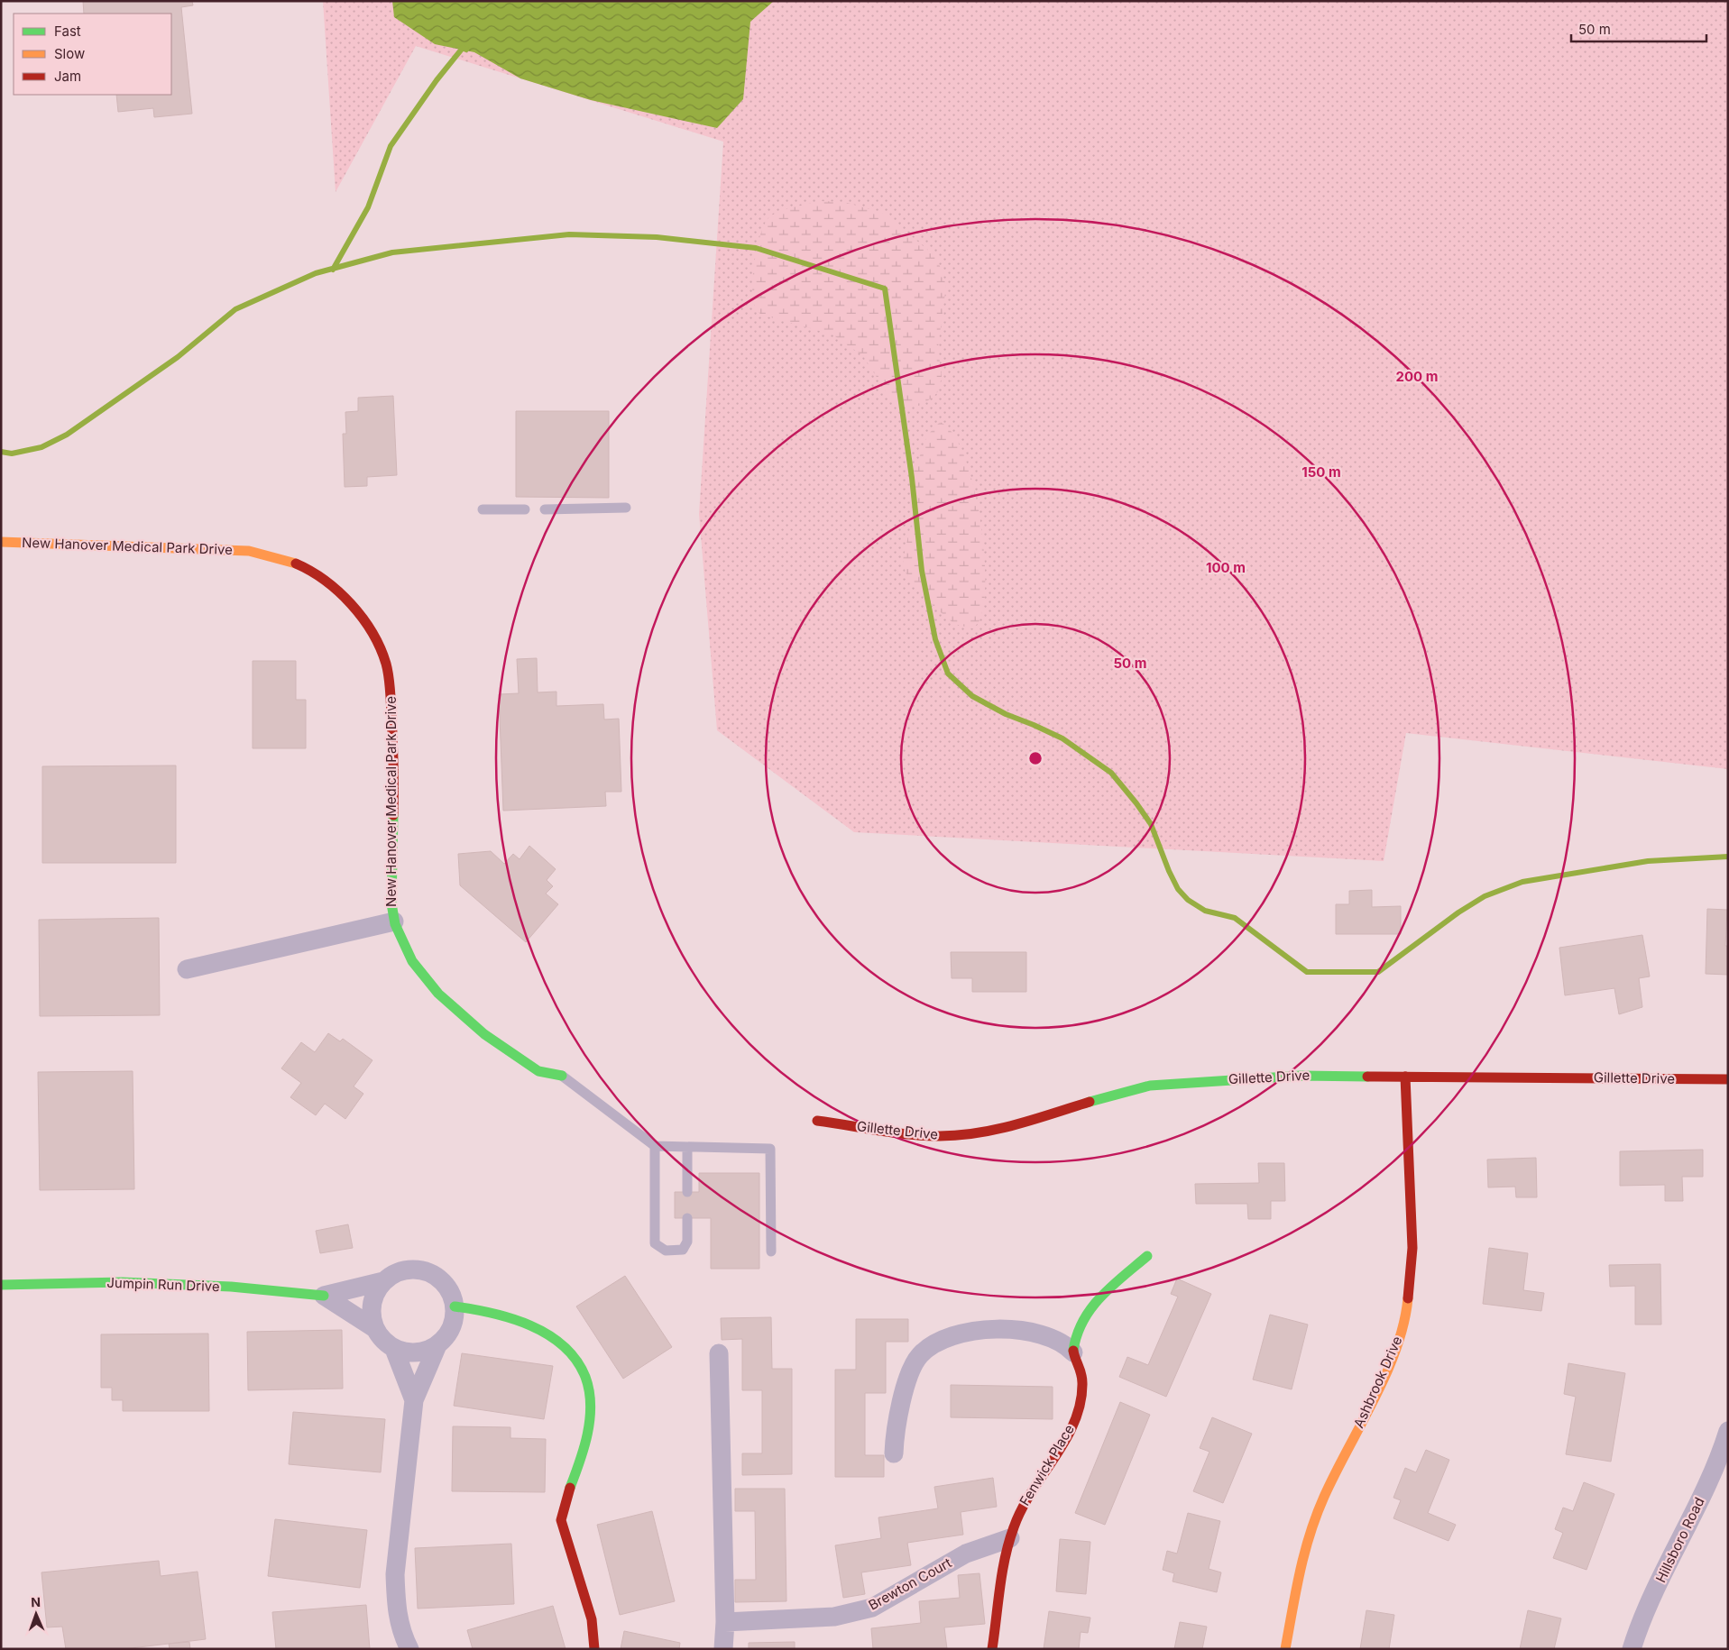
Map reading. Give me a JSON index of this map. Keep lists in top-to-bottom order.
{
  "streets": {
    "street": [
      "New Hanover Medical Park Drive",
      "Gillette Drive",
      "Jumpin Run Drive",
      "Ashbrook Drive",
      "Fenwick Place",
      "Hillsboro Road",
      "Brewton Court"
    ]
  },
  "crossings": [
    ["Gillette Drive", "Ashbrook Drive"],
    ["Fenwick Place", "Brewton Court"]
  ],
  "legend": ["Fast", "Slow", "Jam"],
  "scale_bar": "50 m",
  "north": "top",
  "rings": [
    "200 m",
    "150 m",
    "100 m",
    "50 m"
  ]
}
